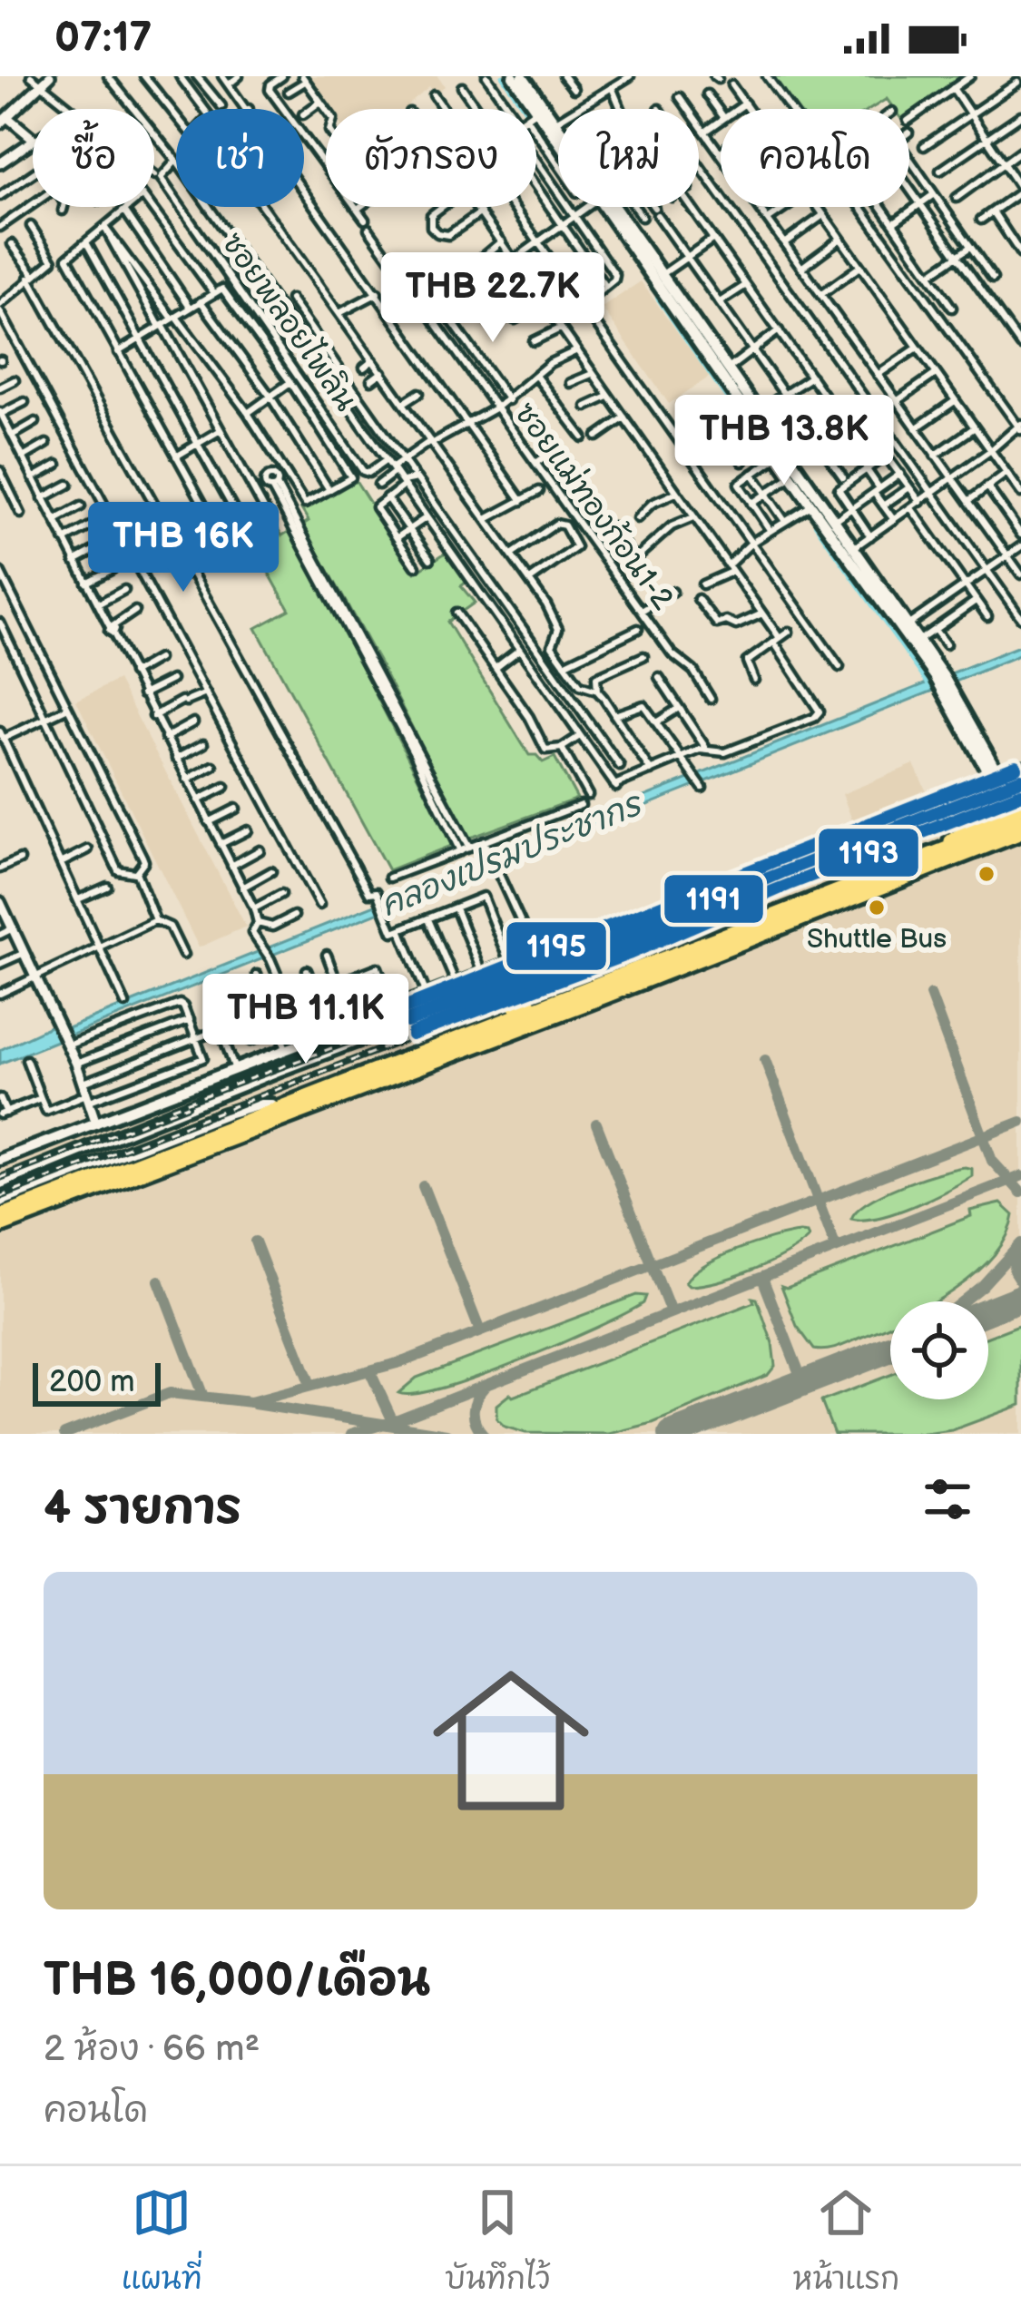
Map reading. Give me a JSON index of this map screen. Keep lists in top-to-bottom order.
{
  "streets": {
    "street": ["ซอยพลอยไพลิน", "ซอยแม่ทองก้อน1-2"]
  },
  "water": ["คลองเปรมประชากร"],
  "places": ["Shuttle Bus"],
  "lines": ["transit line 1195", "transit line 1191", "transit line 1193"],
  "scale_bar": "200 m",
  "page": {
    "status": "07:17",
    "chip": [
      "ซื้อ",
      "เช่า",
      "ตัวกรอง",
      "ใหม่",
      "คอนโด"
    ],
    "price": [
      "THB 22.7K",
      "THB 13.8K",
      "THB 16K",
      "THB 11.1K"
    ],
    "scale": "200 m",
    "heading": "4 รายการ",
    "list": [
      {
        "name": "THB 16,000/เดือน",
        "note": "2 ห้อง · 66 m² · คอนโด"
      }
    ],
    "tabs": ["แผนที่", "บันทึกไว้", "หน้าแรก"]
  }
}
